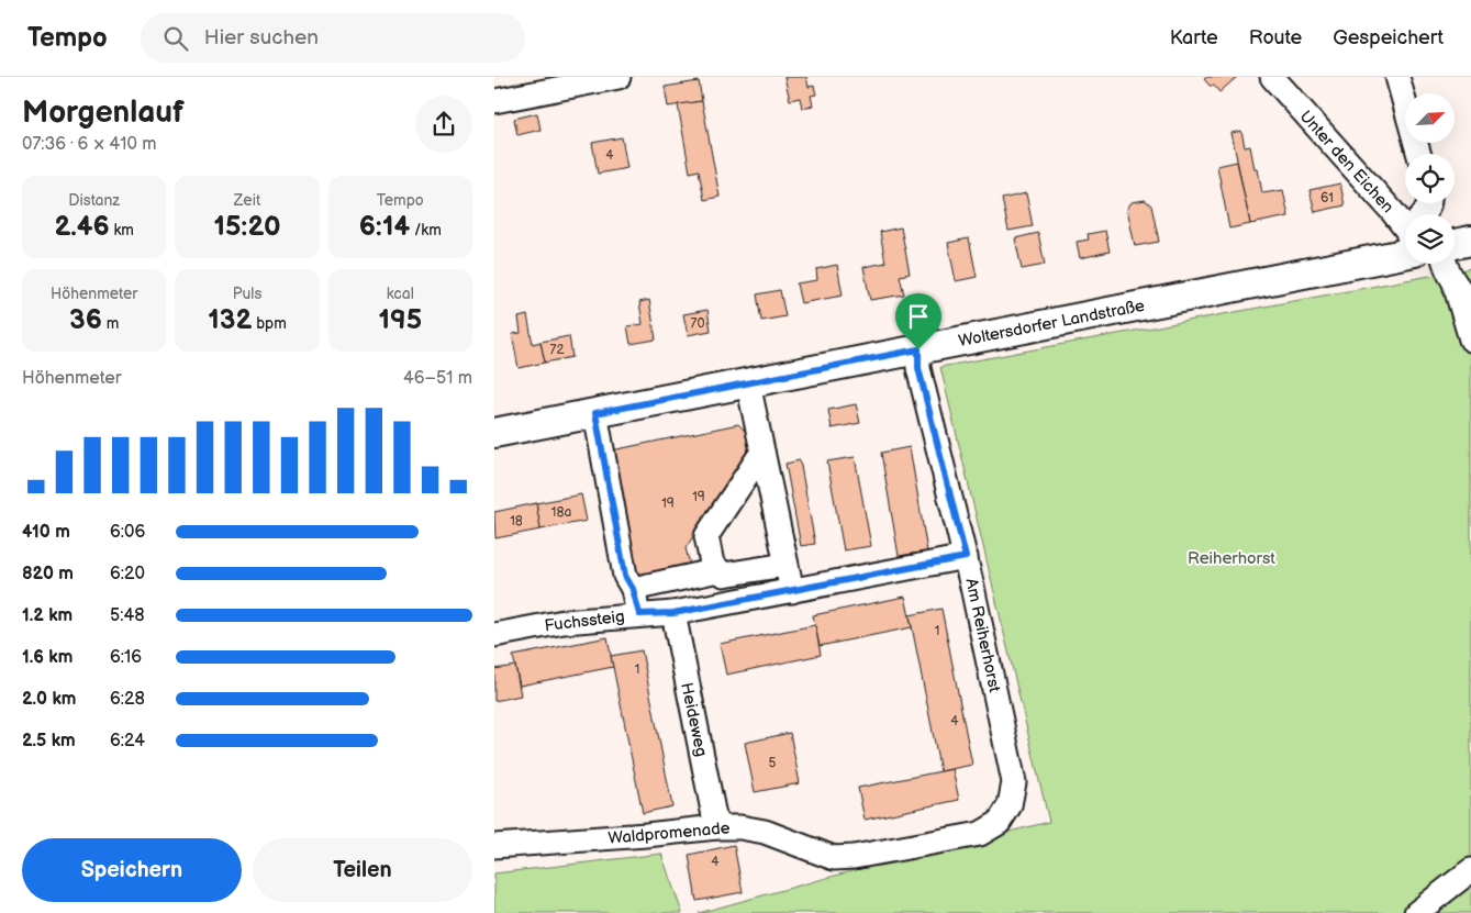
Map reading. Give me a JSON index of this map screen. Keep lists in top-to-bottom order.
{
  "streets": {
    "main road": ["Woltersdorfer Landstraße"],
    "street": [
      "Unter den Eichen",
      "Fuchssteig",
      "Am Reiherhorst",
      "Heideweg",
      "Waldpromenade"
    ]
  },
  "crossings": [
    ["Woltersdorfer Landstraße", "Am Reiherhorst"],
    ["Fuchssteig", "Am Reiherhorst"],
    ["Fuchssteig", "Heideweg"],
    ["Am Reiherhorst", "Waldpromenade"],
    ["Heideweg", "Waldpromenade"]
  ],
  "parks": ["Reiherhorst"],
  "house_numbers": [
    "4",
    "61",
    "70",
    "72",
    "19",
    "19",
    "18a",
    "18",
    "1",
    "1",
    "4",
    "5",
    "4"
  ],
  "north": "top right",
  "page": {
    "header": "Tempo",
    "search": "Hier suchen",
    "nav": ["Karte", "Route", "Gespeichert"],
    "heading": ["Morgenlauf", "07:36 · 6 × 410 m"],
    "stats": [
      ["Distanz", "2.46 km"],
      ["Zeit", "15:20"],
      ["Tempo", "6:14 /km"],
      ["Höhenmeter", "36 m"],
      ["Puls", "132 bpm"],
      ["kcal", "195"]
    ],
    "chart": ["Höhenmeter", "46–51 m"],
    "list": [
      {
        "name": "410 m",
        "note": "6:06"
      },
      {
        "name": "820 m",
        "note": "6:20"
      },
      {
        "name": "1.2 km",
        "note": "5:48"
      },
      {
        "name": "1.6 km",
        "note": "6:16"
      },
      {
        "name": "2.0 km",
        "note": "6:28"
      },
      {
        "name": "2.5 km",
        "note": "6:24"
      }
    ],
    "buttons": ["Speichern", "Teilen"]
  }
}
